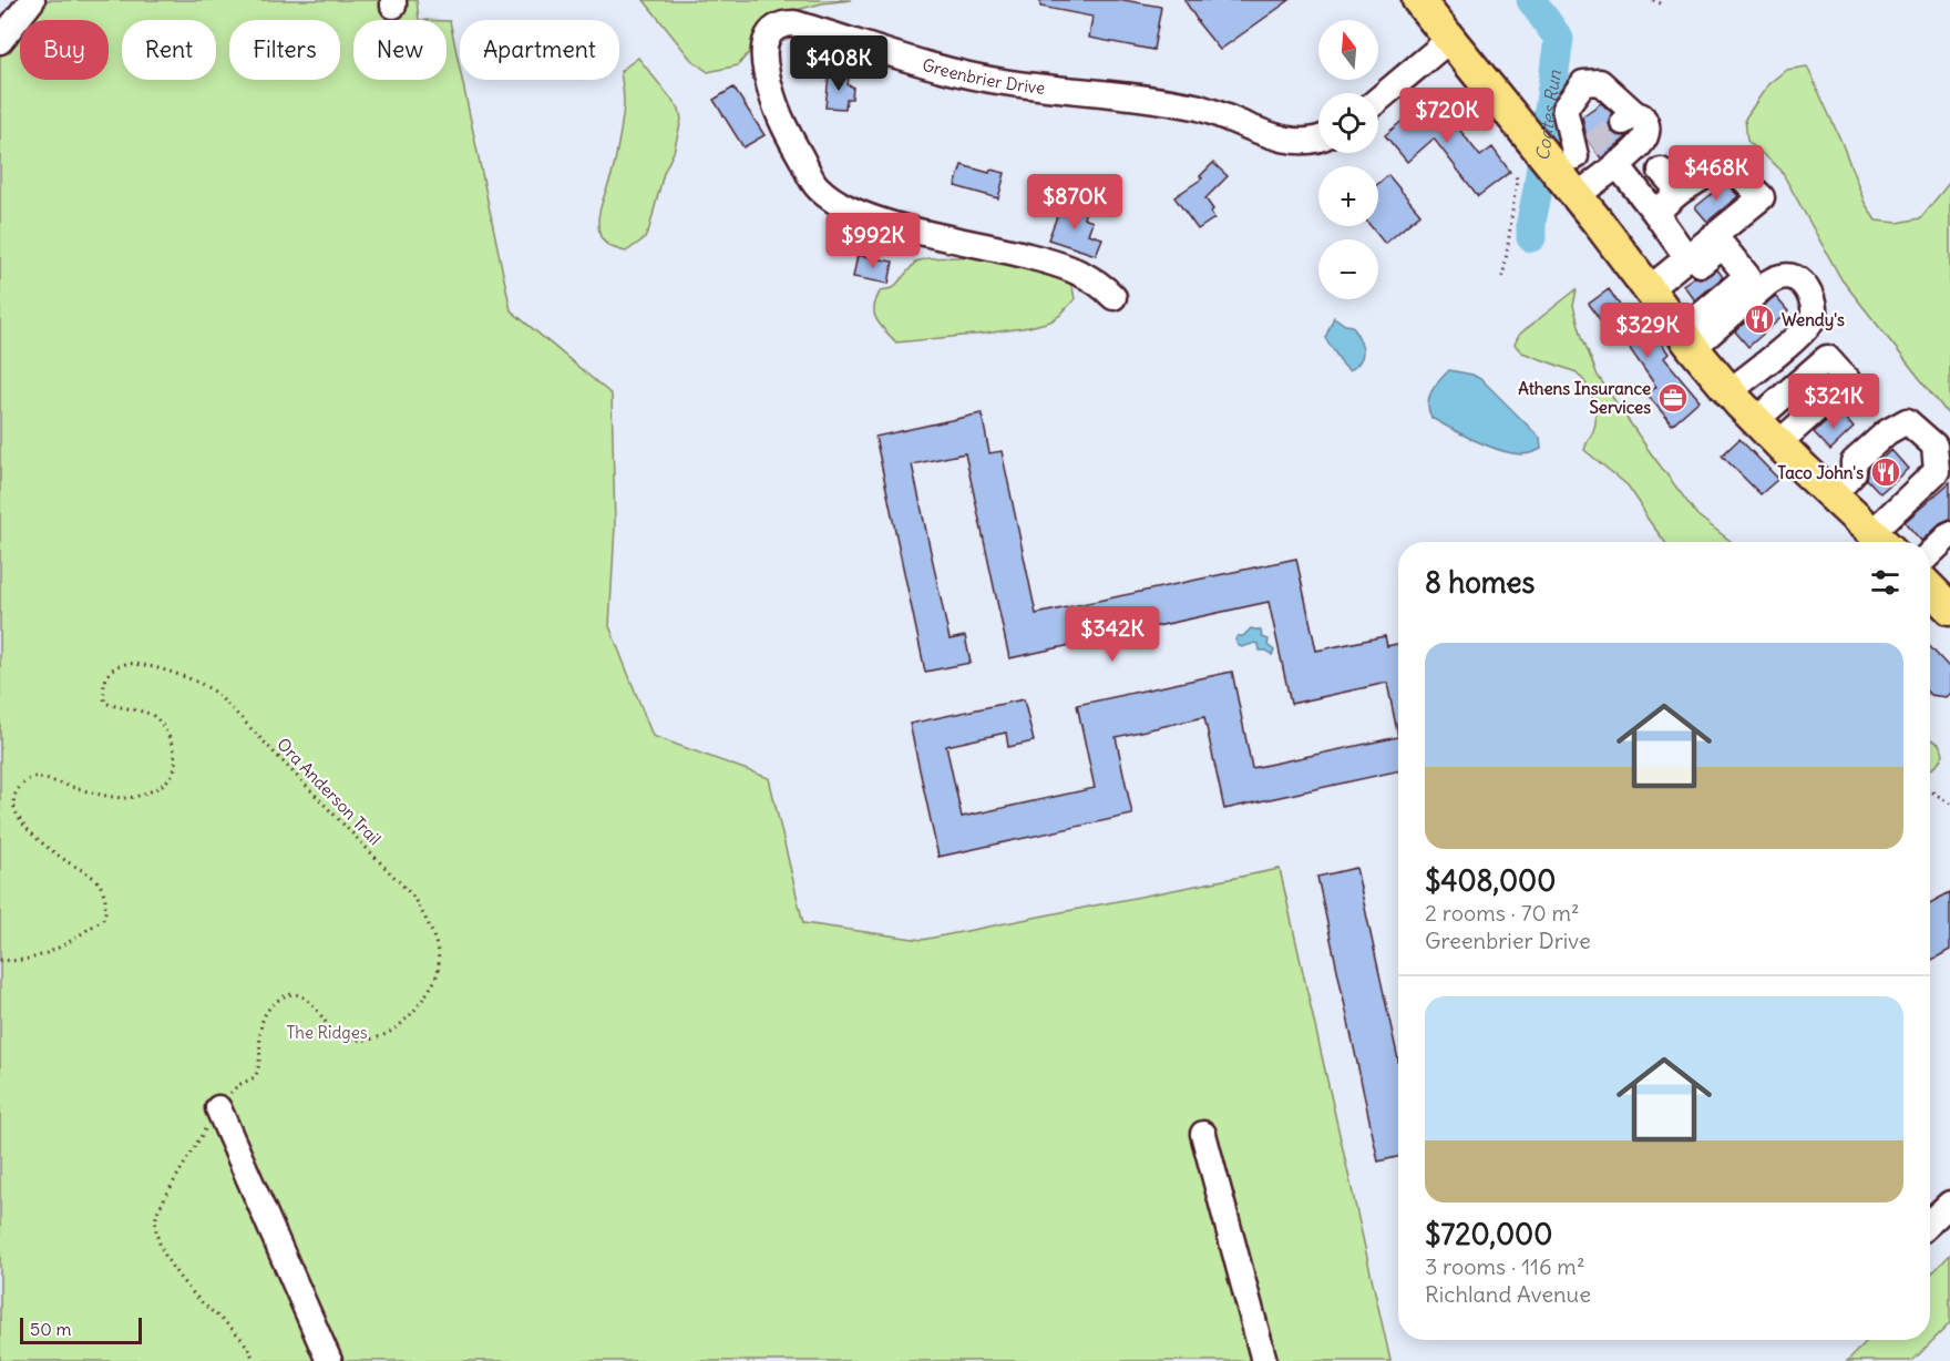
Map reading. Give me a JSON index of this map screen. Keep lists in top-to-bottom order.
{
  "streets": {
    "street": ["Greenbrier Drive"],
    "path": ["Ora Anderson Trail"]
  },
  "water": ["Coates Run"],
  "parks": ["The Ridges"],
  "places": {
    "restaurant": ["Wendy's", "Taco John's"],
    "office": ["Athens Insurance Services"]
  },
  "scale_bar": "50 m",
  "north": "top",
  "page": {
    "map_buttons": ["+", "−"],
    "chip": [
      "Buy",
      "Rent",
      "Filters",
      "New",
      "Apartment"
    ],
    "price": [
      "$408K",
      "$720K",
      "$468K",
      "$870K",
      "$992K",
      "$329K",
      "$321K",
      "$342K"
    ],
    "heading": "8 homes",
    "list": [
      {
        "name": "$408,000",
        "note": "2 rooms · 70 m² · Greenbrier Drive"
      },
      {
        "name": "$720,000",
        "note": "3 rooms · 116 m² · Richland Avenue"
      }
    ],
    "scale": "50 m"
  }
}
